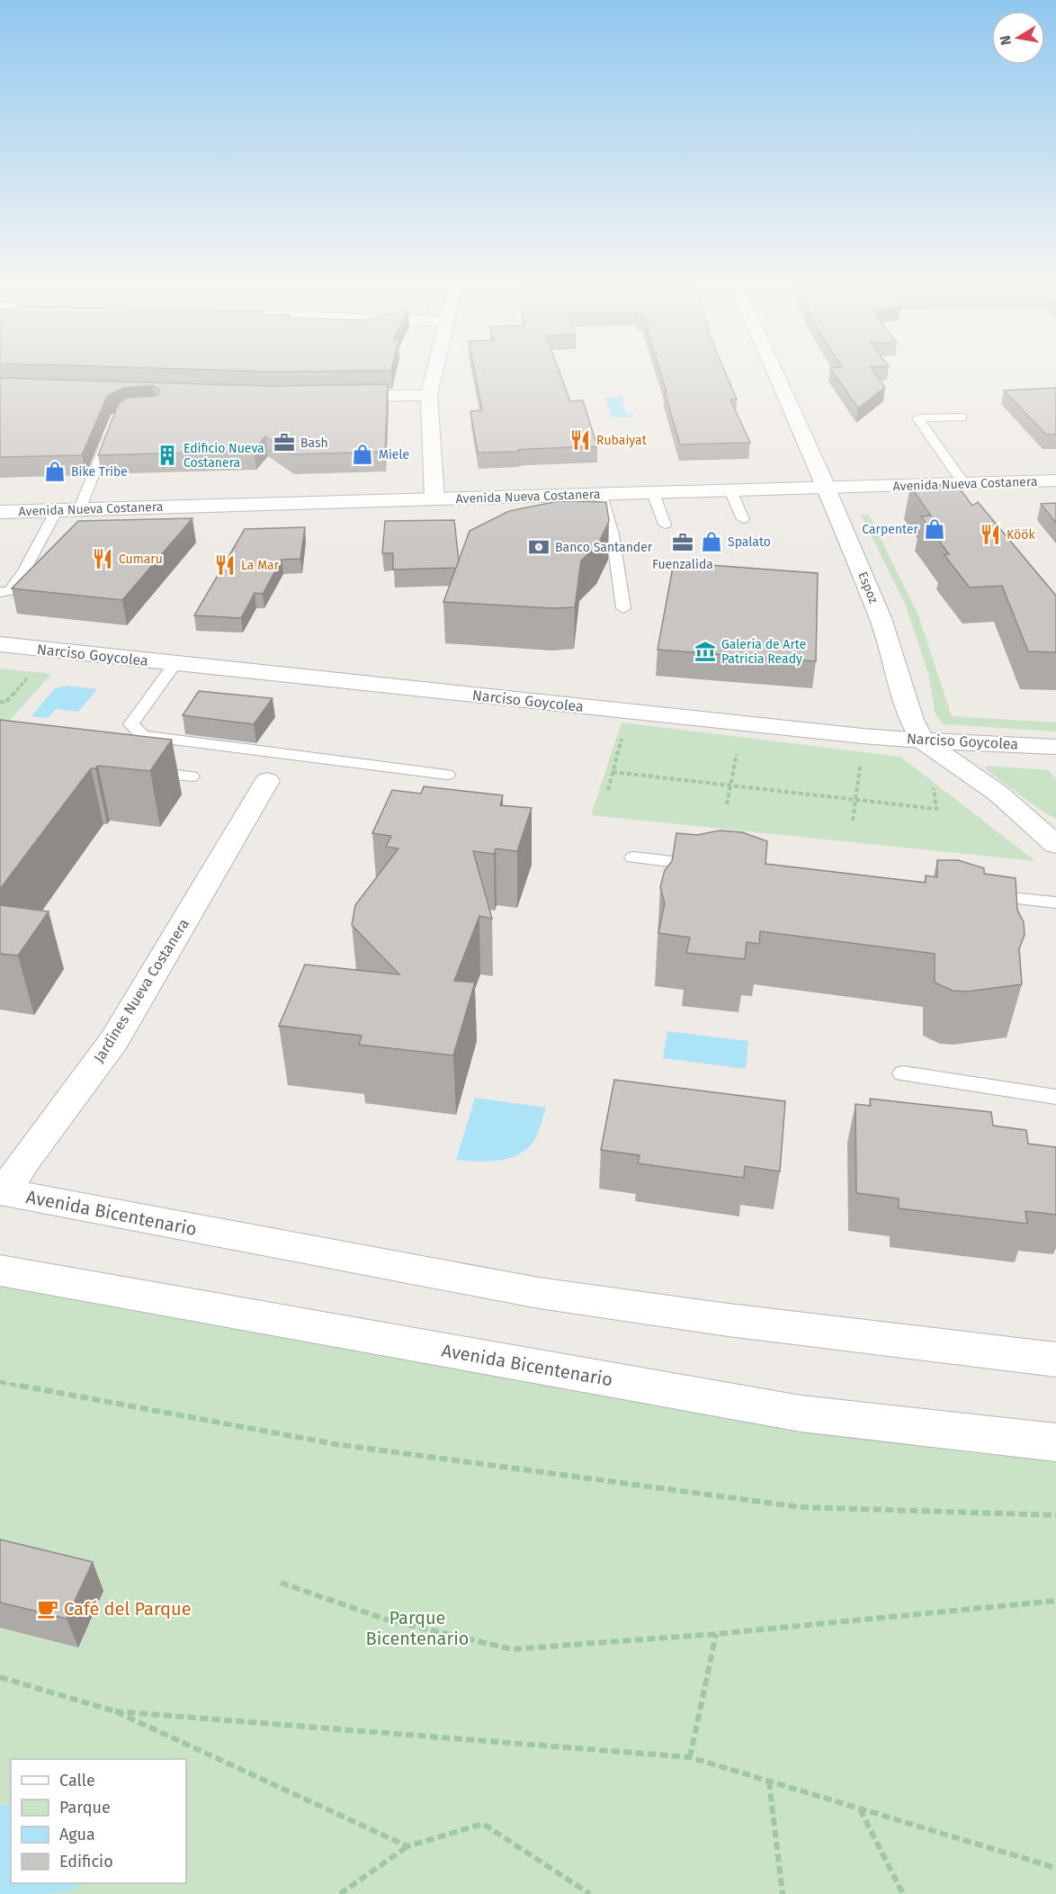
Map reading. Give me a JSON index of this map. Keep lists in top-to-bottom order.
{
  "streets": {
    "street": [
      "Avenida Nueva Costanera",
      "Espoz",
      "Narciso Goycolea",
      "Jardines Nueva Costanera",
      "Avenida Bicentenario"
    ]
  },
  "crossings": [
    ["Avenida Nueva Costanera", "Espoz"],
    ["Espoz", "Narciso Goycolea"],
    ["Jardines Nueva Costanera", "Avenida Bicentenario"]
  ],
  "parks": ["Parque Bicentenario"],
  "places": {
    "restaurant": [
      "Rubaiyat",
      "Köök",
      "Cumaru",
      "La Mar"
    ],
    "office": ["Bash", "Fuenzalida"],
    "shop": [
      "Miele",
      "Bike Tribe",
      "Carpenter",
      "Spalato"
    ],
    "building": ["Edificio Nueva Costanera"],
    "bank": ["Banco Santander"],
    "museum": ["Galería de Arte Patricia Ready"],
    "cafe": ["Café del Parque"]
  },
  "legend": [
    "Calle",
    "Parque",
    "Agua",
    "Edificio"
  ],
  "north": "left"
}
